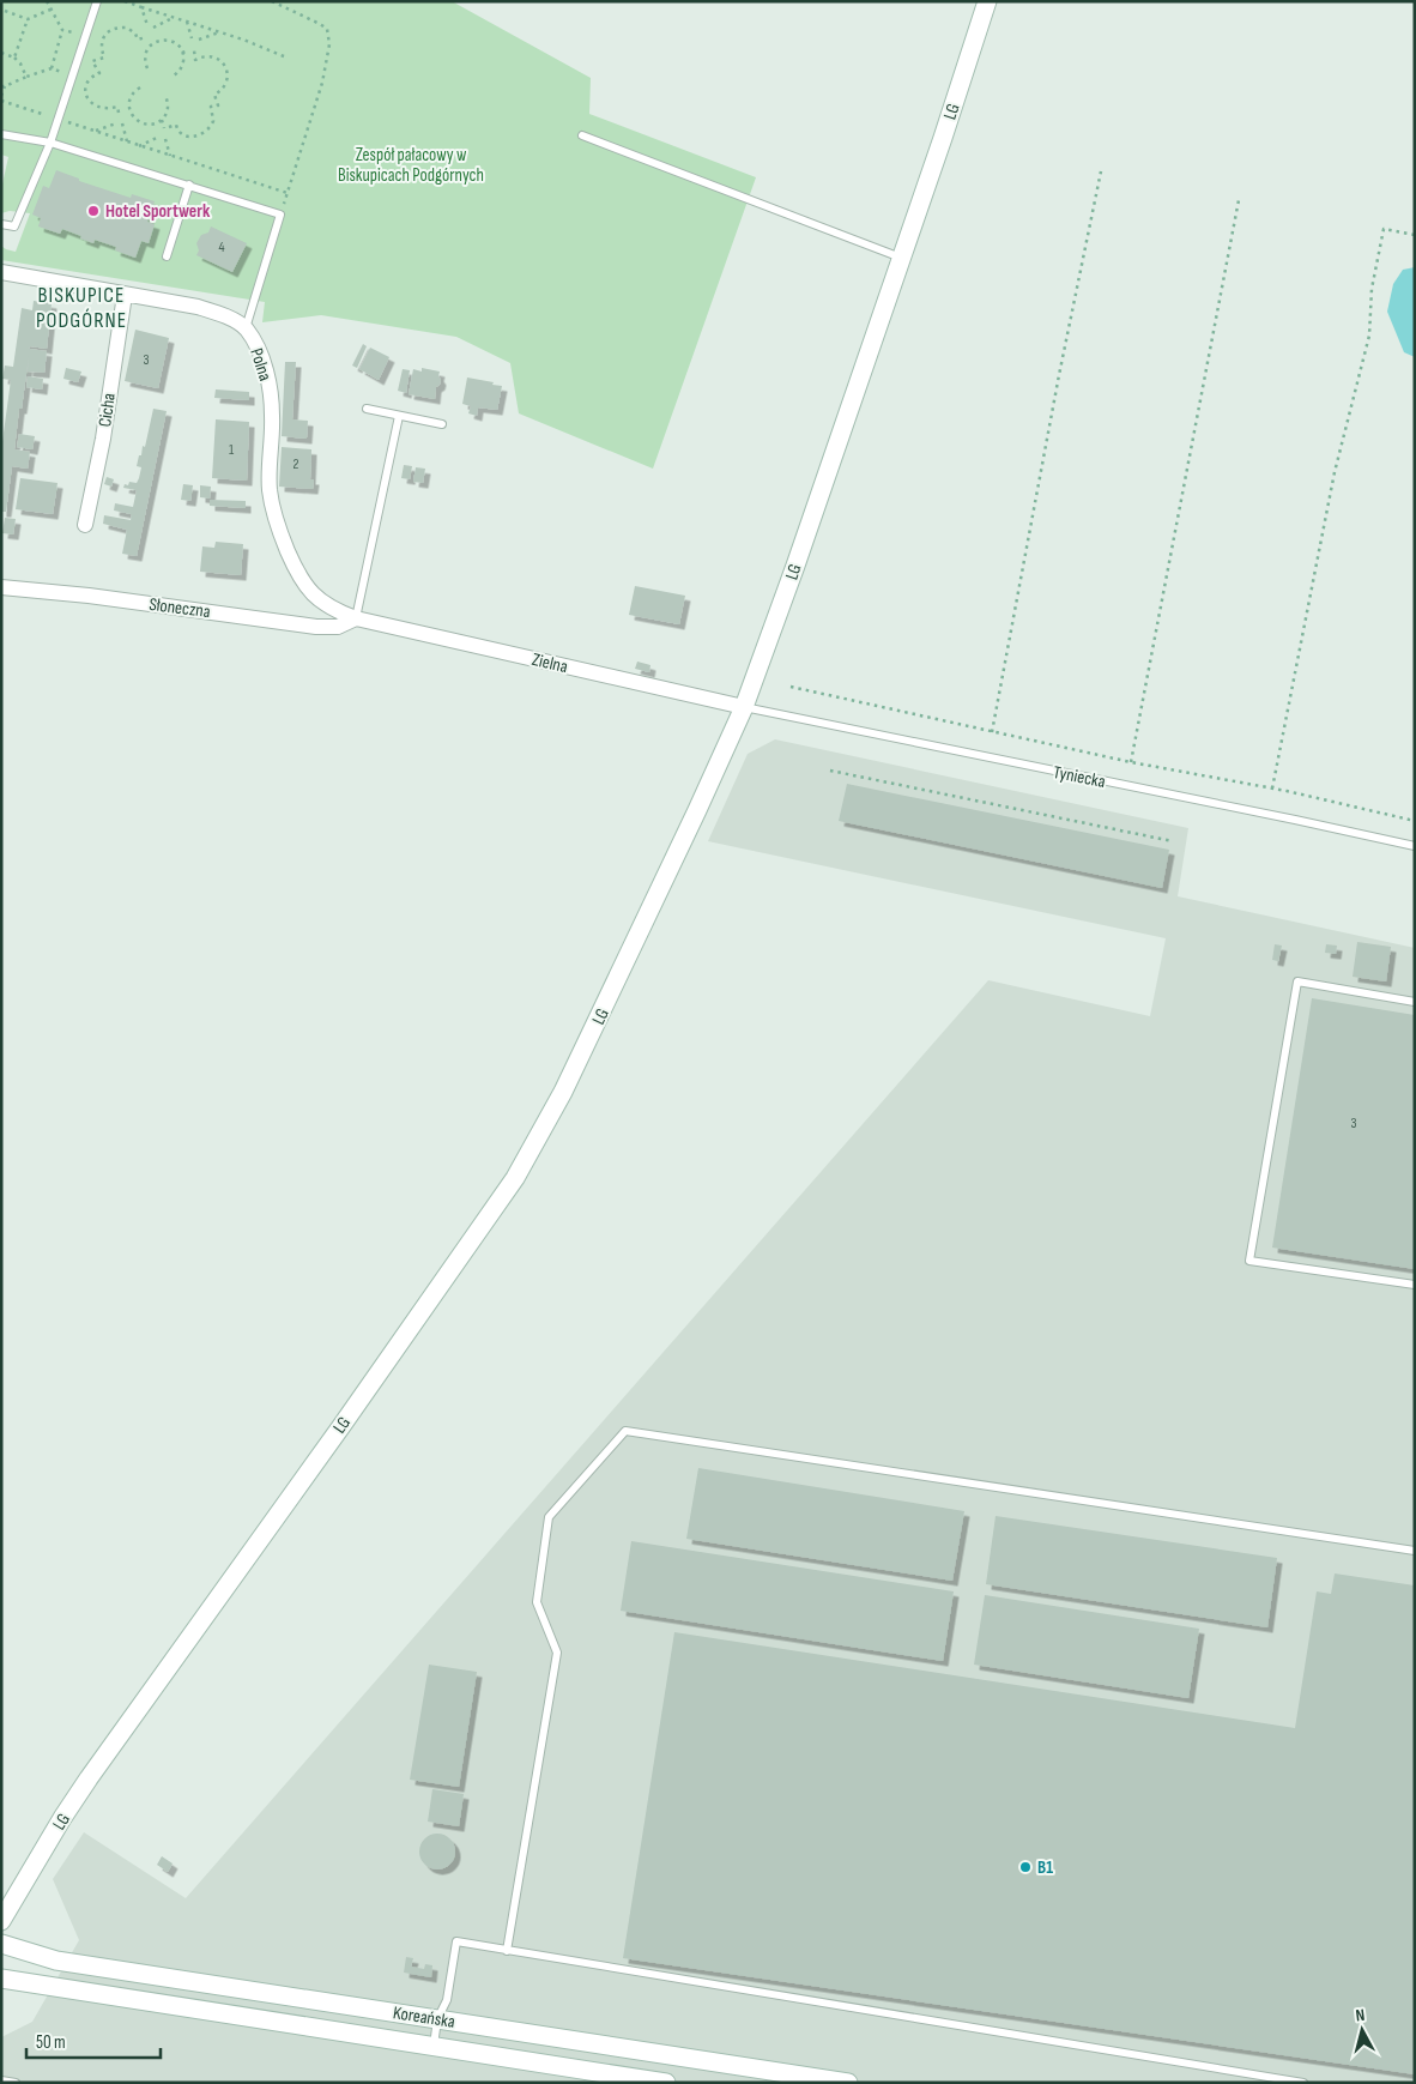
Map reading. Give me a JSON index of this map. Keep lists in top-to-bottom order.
{
  "streets": {
    "main road": ["LG", "Koreańska"],
    "street": [
      "Polna",
      "Cicha",
      "Słoneczna",
      "Zielna"
    ],
    "lane": ["Tyniecka"]
  },
  "crossings": [
    ["LG", "Zielna"],
    ["LG", "Tyniecka"],
    ["Polna", "Cicha"],
    ["Polna", "Słoneczna"],
    ["Polna", "Zielna"],
    ["Słoneczna", "Zielna"],
    ["Zielna", "Tyniecka"]
  ],
  "districts": ["BISKUPICE PODGÓRNE"],
  "parks": ["Zespół pałacowy w Biskupicach Podgórnych"],
  "places": ["Hotel Sportwerk", "B1"],
  "house_numbers": [
    "4",
    "3",
    "1",
    "2",
    "3"
  ],
  "scale_bar": "50 m",
  "north": "top"
}
